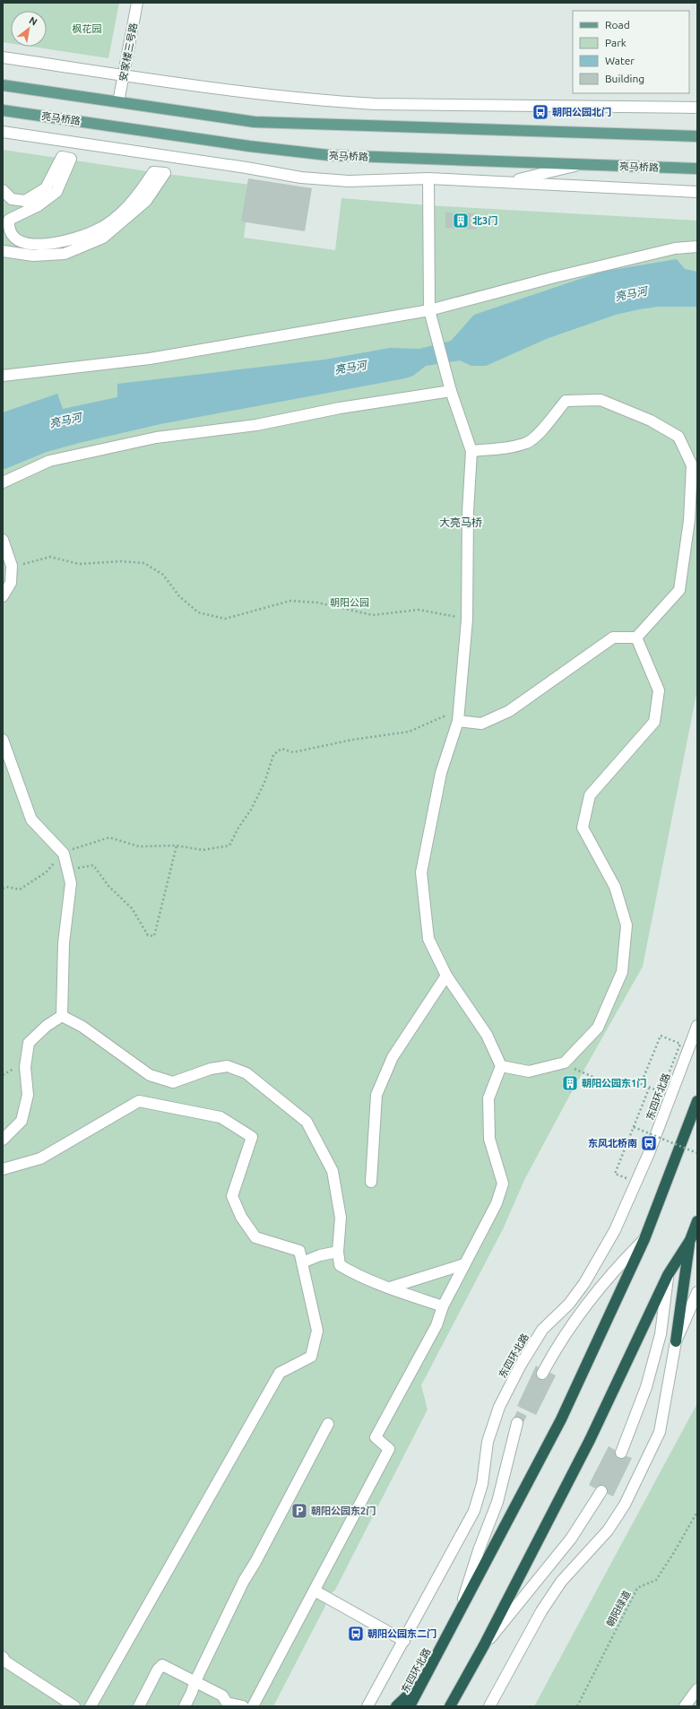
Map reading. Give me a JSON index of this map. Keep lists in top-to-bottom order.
{
  "streets": {
    "highway": ["东四环北路"],
    "main road": ["亮马桥路"],
    "street": ["安家楼三号路"],
    "path": ["朝阳绿道"]
  },
  "districts": ["大亮马桥"],
  "water": ["亮马河"],
  "parks": ["枫花园", "朝阳公园"],
  "places": {
    "bus stop": ["朝阳公园北门", "东风北桥南", "朝阳公园东二门"],
    "building": ["北3门", "朝阳公园东1门"],
    "parking": ["朝阳公园东2门"]
  },
  "legend": [
    "Road",
    "Park",
    "Water",
    "Building"
  ],
  "north": "top right"
}
